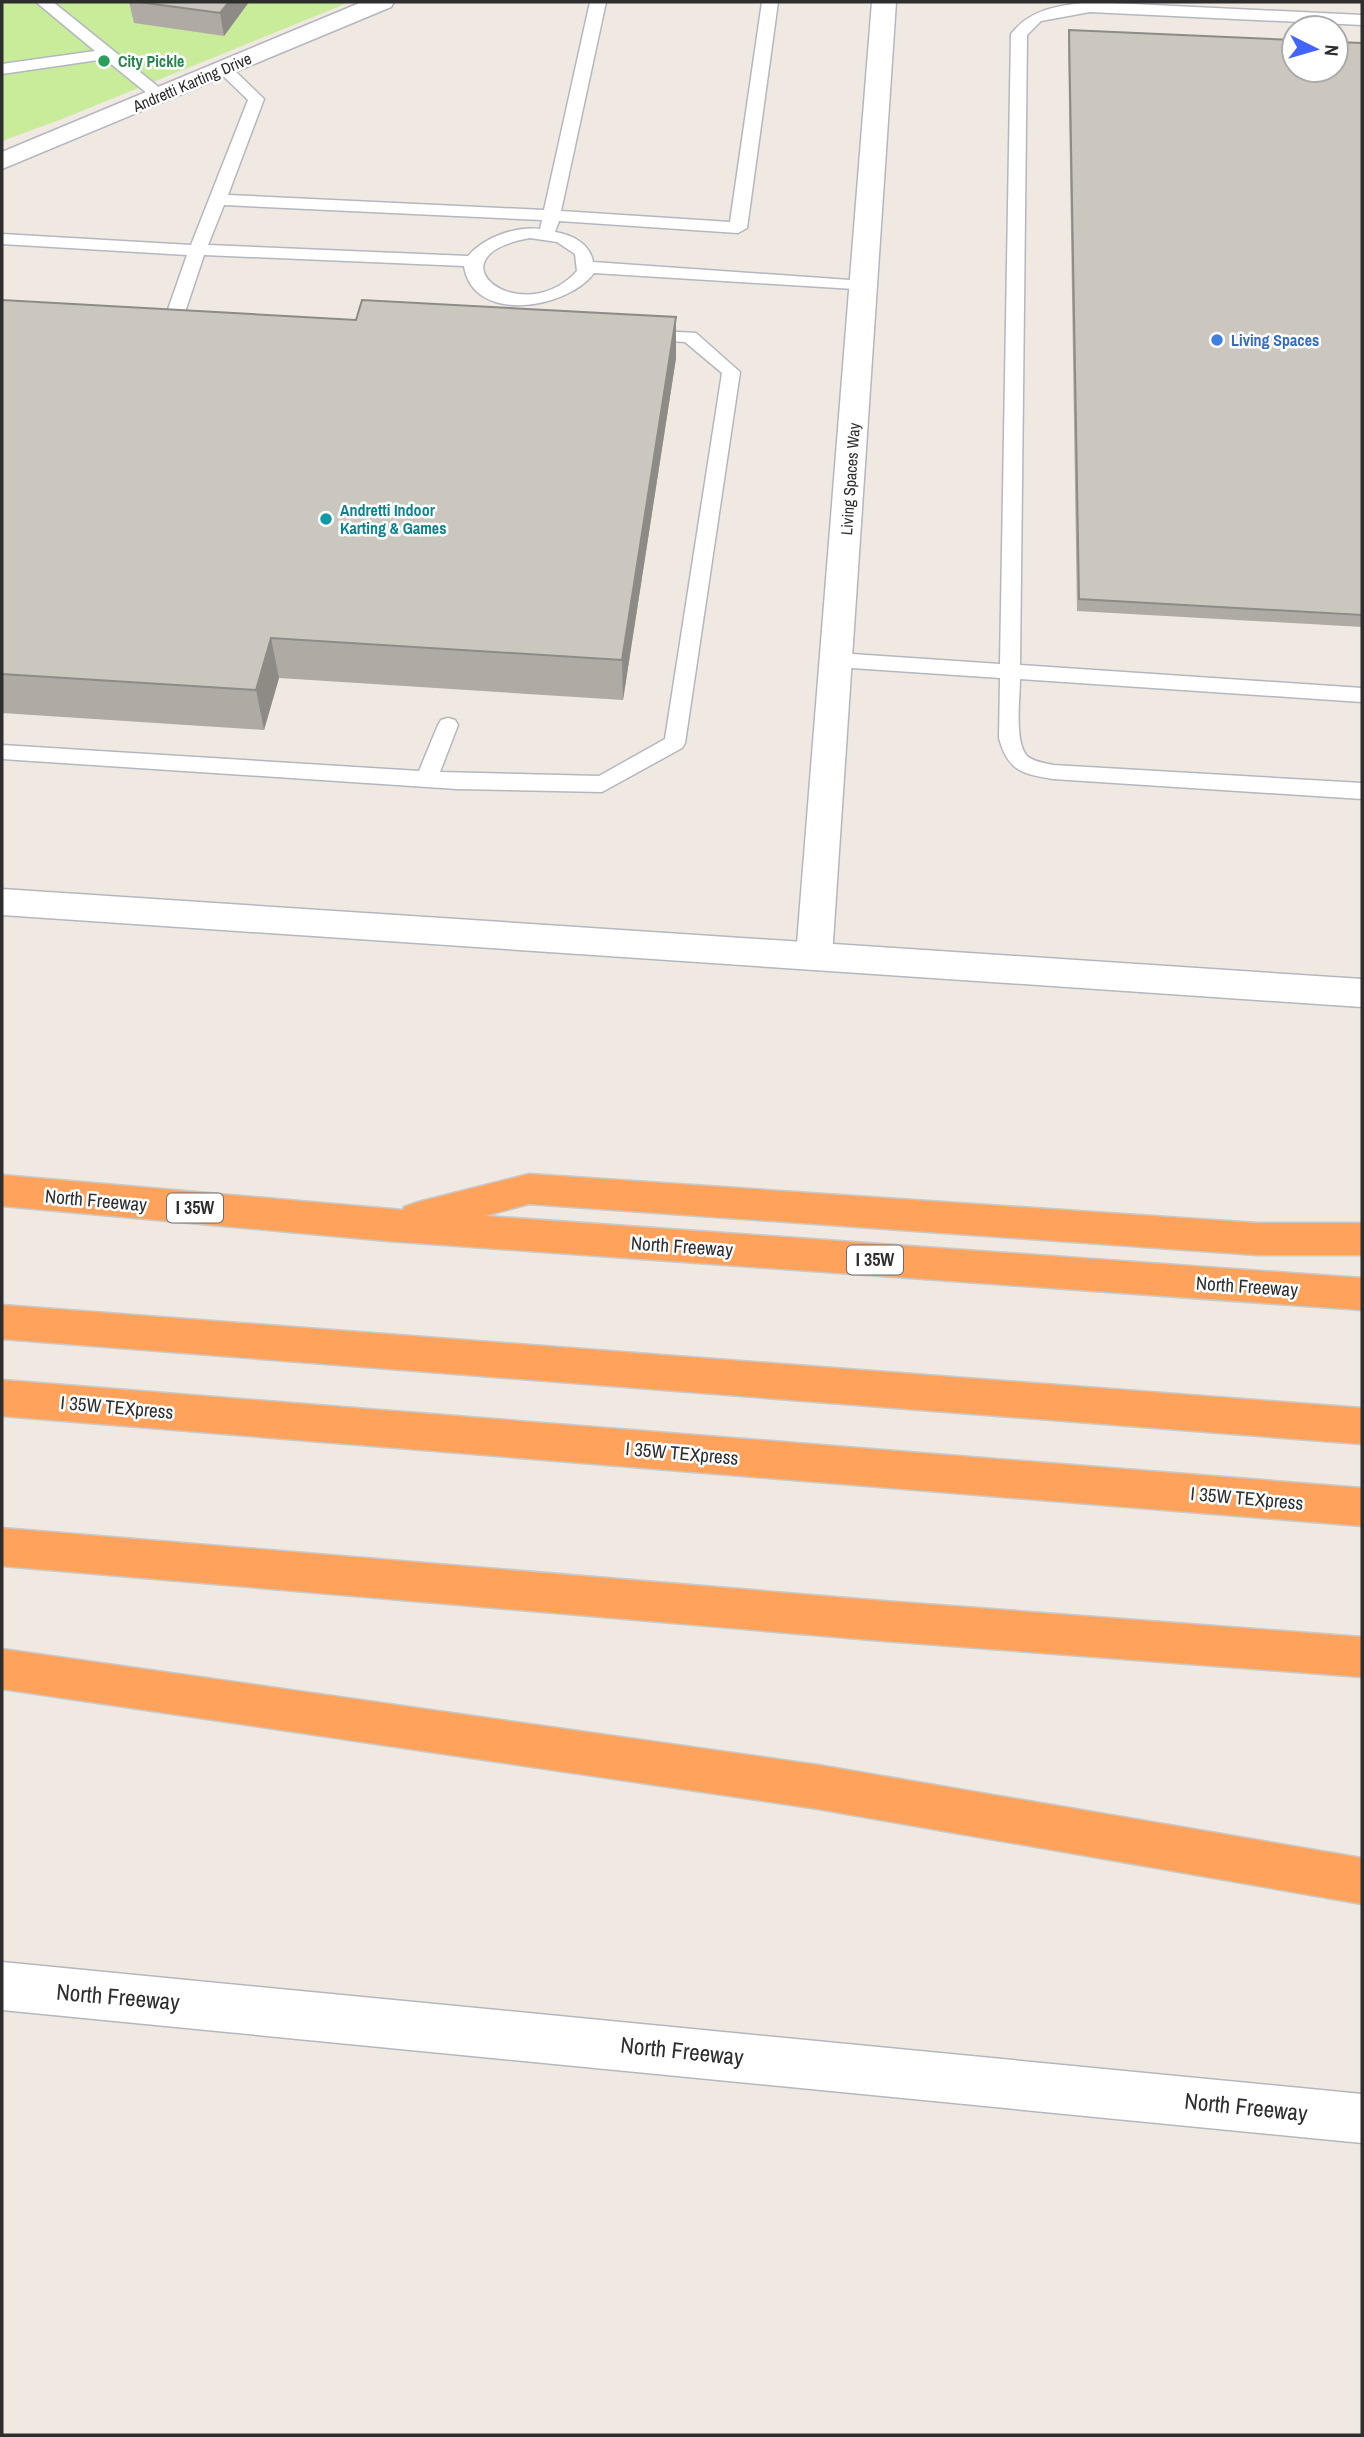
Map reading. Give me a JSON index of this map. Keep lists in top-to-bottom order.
{
  "streets": {
    "highway": ["North Freeway", "I 35W", "I 35W TEXpress"],
    "street": ["Andretti Karting Drive", "Living Spaces Way"]
  },
  "places": ["City Pickle", "Living Spaces", "Andretti Indoor Karting & Games"],
  "north": "right"
}
